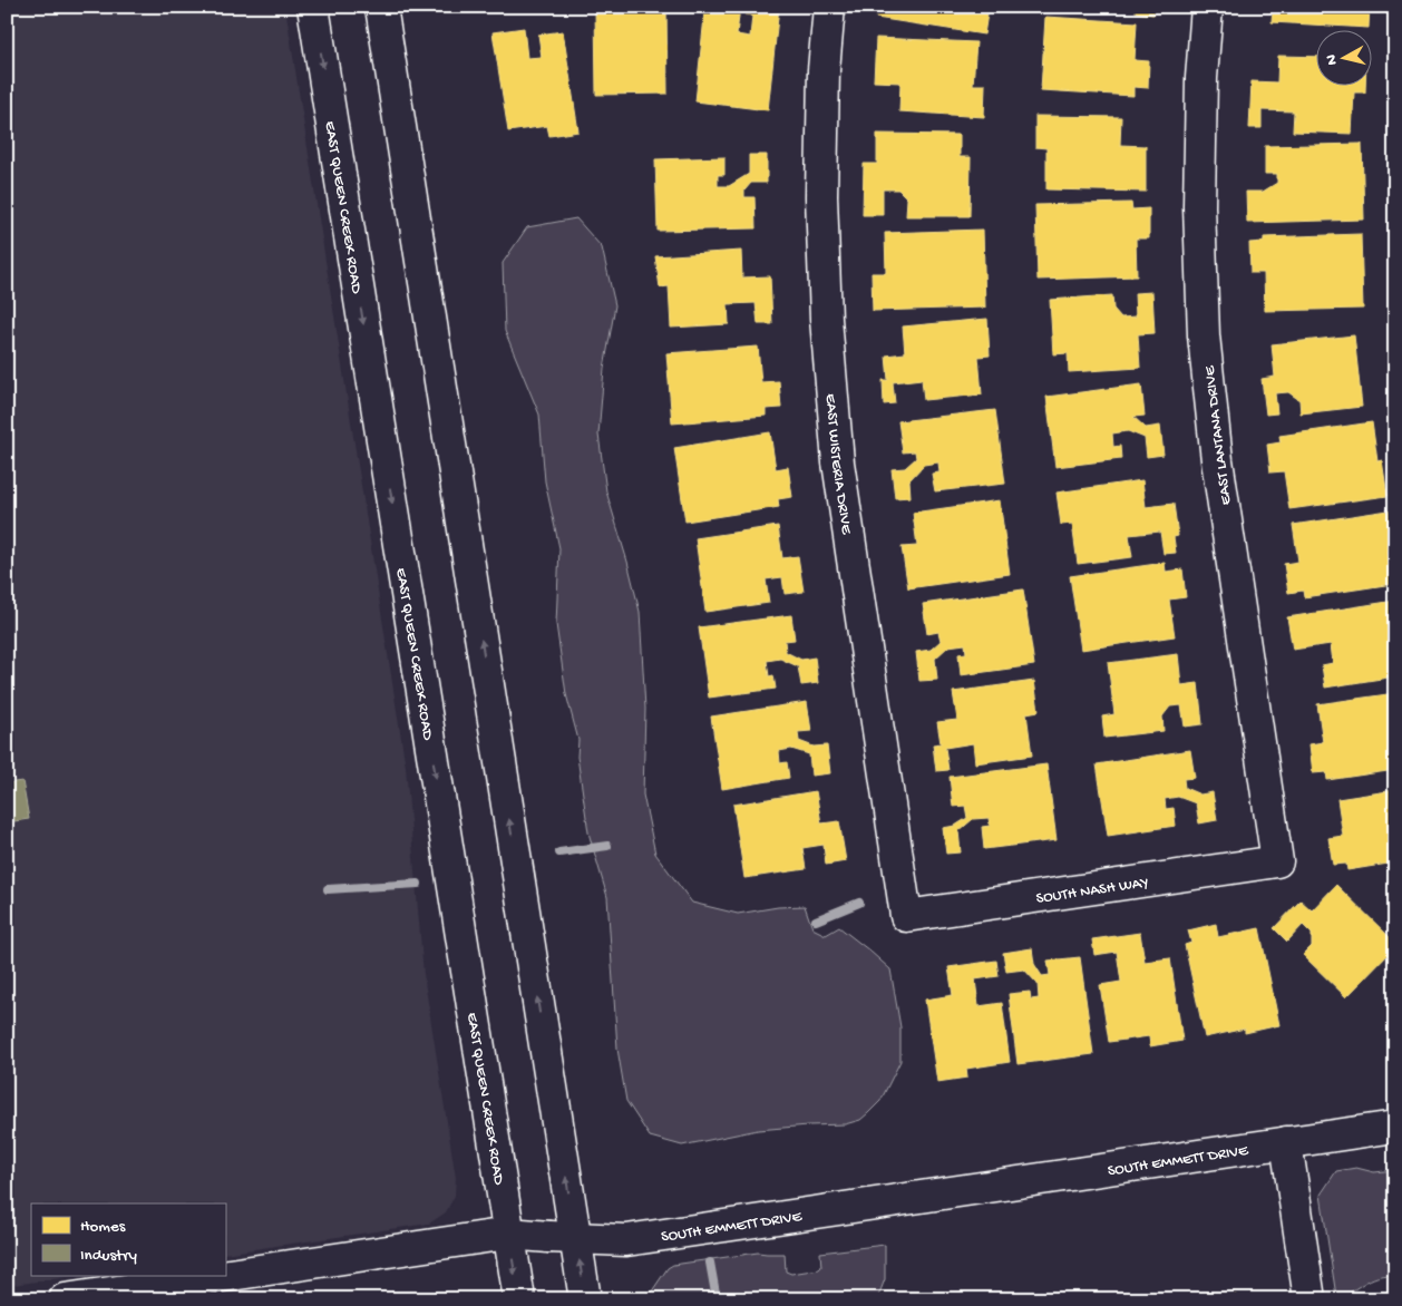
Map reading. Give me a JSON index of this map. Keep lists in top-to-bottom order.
{
  "streets": {
    "street": [
      "EAST QUEEN CREEK ROAD",
      "EAST LANTANA DRIVE",
      "EAST WISTERIA DRIVE",
      "SOUTH NASH WAY",
      "SOUTH EMMETT DRIVE"
    ]
  },
  "crossings": [
    ["EAST QUEEN CREEK ROAD", "SOUTH EMMETT DRIVE"],
    ["EAST LANTANA DRIVE", "SOUTH NASH WAY"],
    ["EAST WISTERIA DRIVE", "SOUTH NASH WAY"]
  ],
  "legend": ["Homes", "Industry"],
  "north": "left"
}
